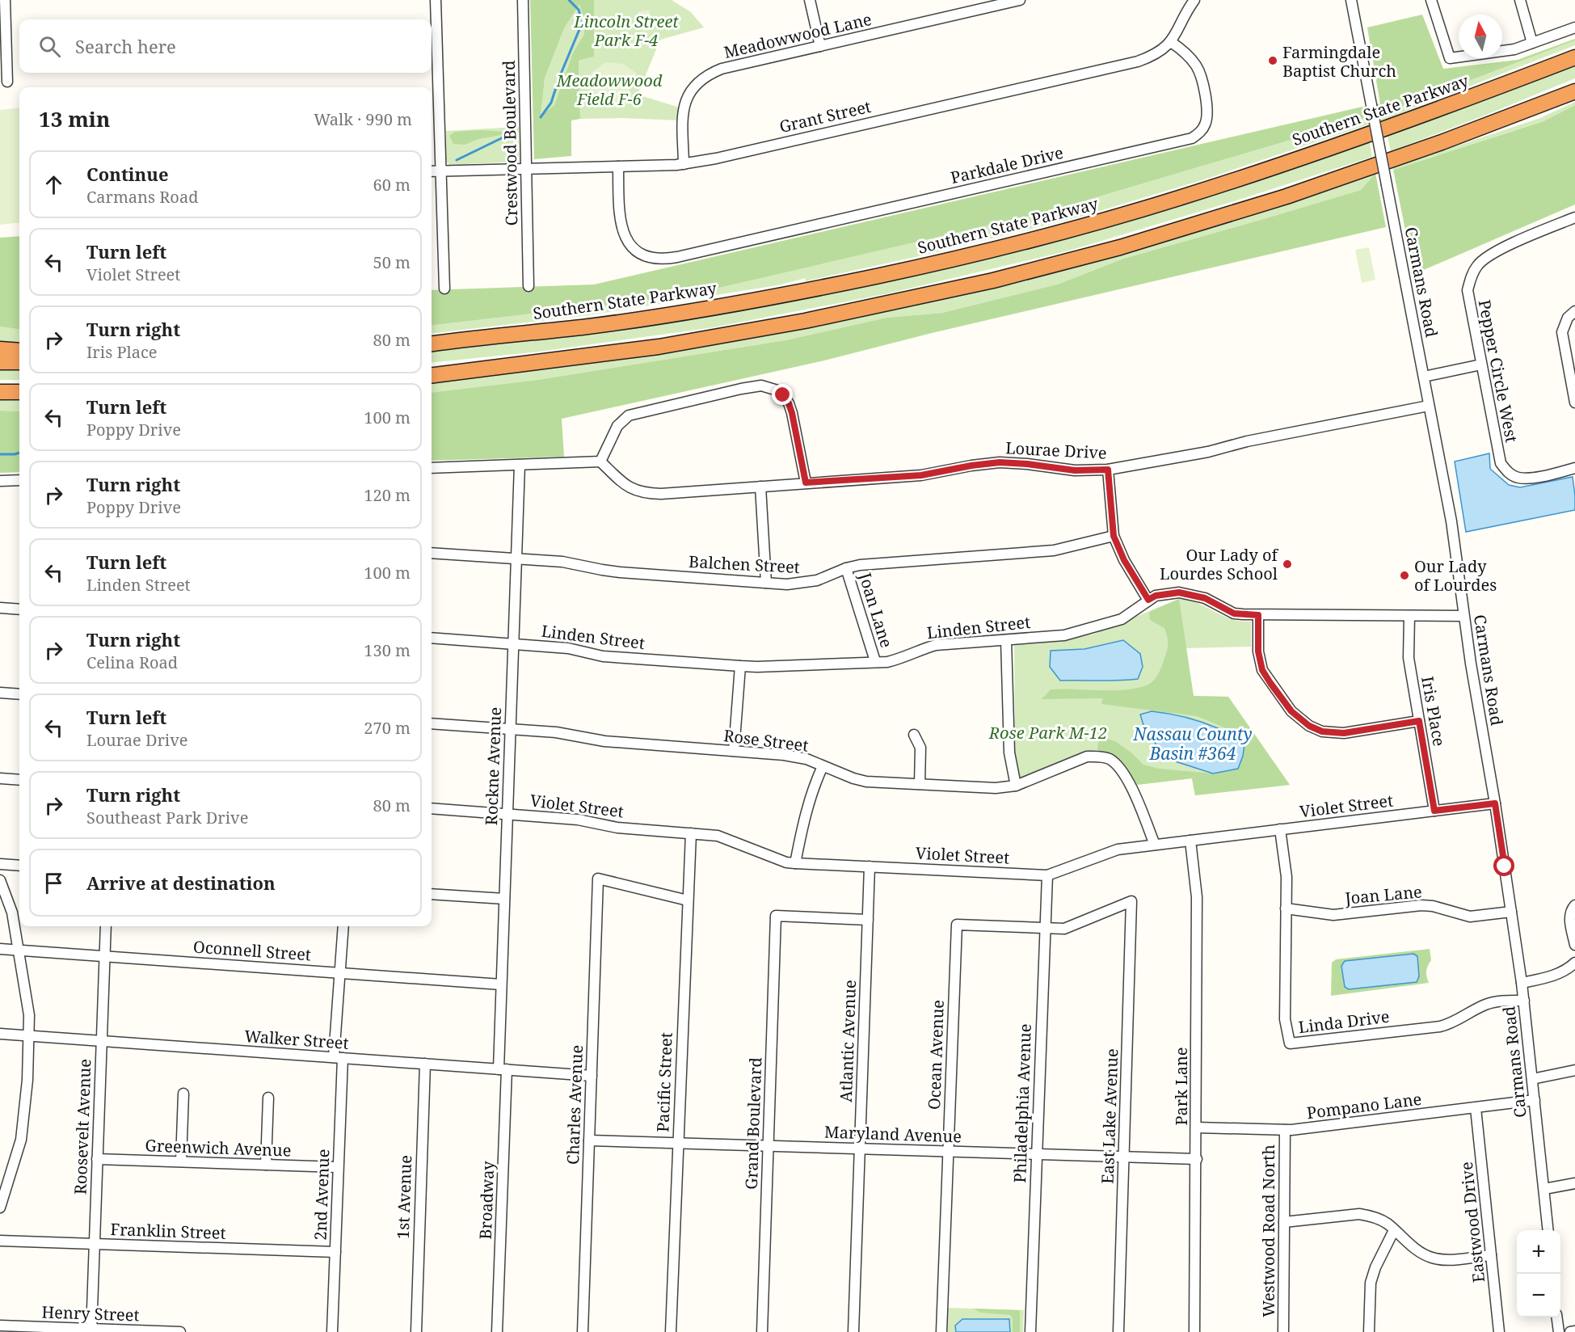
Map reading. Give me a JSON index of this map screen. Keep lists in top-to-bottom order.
{
  "streets": {
    "highway": ["Southern State Parkway"],
    "street": [
      "Meadowwood Lane",
      "Grant Street",
      "Crestwood Boulevard",
      "Parkdale Drive",
      "Carmans Road",
      "Pepper Circle West",
      "Lourae Drive",
      "Balchen Street",
      "Joan Lane",
      "Linden Street",
      "Iris Place",
      "Rose Street",
      "Rockne Avenue",
      "Violet Street",
      "Oconnell Street",
      "Linda Drive",
      "Walker Street",
      "Atlantic Avenue",
      "Ocean Avenue",
      "Pacific Street",
      "Park Lane",
      "Philadelphia Avenue",
      "Charles Avenue",
      "Pompano Lane",
      "East Lake Avenue",
      "Grand Boulevard",
      "Roosevelt Avenue",
      "Maryland Avenue",
      "Greenwich Avenue",
      "2nd Avenue",
      "1st Avenue",
      "Broadway",
      "Eastwood Drive",
      "Franklin Street",
      "Westwood Road North",
      "Henry Street"
    ]
  },
  "crossings": [
    ["Meadowwood Lane", "Grant Street"],
    ["Grant Street", "Crestwood Boulevard"],
    ["Grant Street", "Parkdale Drive"],
    ["Carmans Road", "Lourae Drive"],
    ["Carmans Road", "Joan Lane"],
    ["Carmans Road", "Linden Street"],
    ["Carmans Road", "Violet Street"],
    ["Carmans Road", "Linda Drive"],
    ["Carmans Road", "Pompano Lane"],
    ["Balchen Street", "Joan Lane"],
    ["Balchen Street", "Rockne Avenue"],
    ["Joan Lane", "Linden Street"],
    ["Joan Lane", "Linda Drive"],
    ["Linden Street", "Iris Place"],
    ["Linden Street", "Rockne Avenue"],
    ["Iris Place", "Violet Street"],
    ["Rose Street", "Rockne Avenue"],
    ["Rose Street", "Violet Street"],
    ["Rockne Avenue", "Violet Street"],
    ["Rockne Avenue", "Oconnell Street"],
    ["Rockne Avenue", "Walker Street"],
    ["Rockne Avenue", "Broadway"],
    ["Violet Street", "Linda Drive"],
    ["Violet Street", "Atlantic Avenue"],
    ["Violet Street", "Pacific Street"],
    ["Violet Street", "Park Lane"],
    ["Violet Street", "Philadelphia Avenue"],
    ["Oconnell Street", "Roosevelt Avenue"],
    ["Oconnell Street", "2nd Avenue"],
    ["Walker Street", "Charles Avenue"],
    ["Walker Street", "Roosevelt Avenue"],
    ["Walker Street", "2nd Avenue"],
    ["Walker Street", "1st Avenue"],
    ["Walker Street", "Broadway"],
    ["Atlantic Avenue", "Grand Boulevard"],
    ["Atlantic Avenue", "Maryland Avenue"],
    ["Ocean Avenue", "Philadelphia Avenue"],
    ["Ocean Avenue", "East Lake Avenue"],
    ["Ocean Avenue", "Maryland Avenue"],
    ["Pacific Street", "Charles Avenue"],
    ["Pacific Street", "Maryland Avenue"],
    ["Park Lane", "Pompano Lane"],
    ["Park Lane", "Maryland Avenue"],
    ["Philadelphia Avenue", "East Lake Avenue"],
    ["Philadelphia Avenue", "Maryland Avenue"],
    ["Charles Avenue", "Maryland Avenue"],
    ["Pompano Lane", "Eastwood Drive"],
    ["Pompano Lane", "Westwood Road North"],
    ["East Lake Avenue", "Maryland Avenue"],
    ["Grand Boulevard", "Maryland Avenue"],
    ["Roosevelt Avenue", "Greenwich Avenue"],
    ["Roosevelt Avenue", "Franklin Street"],
    ["Roosevelt Avenue", "Henry Street"],
    ["Greenwich Avenue", "2nd Avenue"],
    ["2nd Avenue", "Franklin Street"]
  ],
  "water": ["Nassau County Basin #364"],
  "parks": ["Lincoln Street Park F-4", "Meadowwood Field F-6", "Rose Park M-12"],
  "places": ["Farmingdale Baptist Church", "Our Lady of Lourdes School", "Our Lady of Lourdes"],
  "north": "top",
  "page": {
    "search": "Search here",
    "heading": ["13 min", "Walk · 990 m"],
    "list": [
      ["Continue", "Carmans Road", "60 m"],
      ["Turn left", "Violet Street", "50 m"],
      ["Turn right", "Iris Place", "80 m"],
      ["Turn left", "Poppy Drive", "100 m"],
      ["Turn right", "Poppy Drive", "120 m"],
      ["Turn left", "Linden Street", "100 m"],
      ["Turn right", "Celina Road", "130 m"],
      ["Turn left", "Lourae Drive", "270 m"],
      ["Turn right", "Southeast Park Drive", "80 m"],
      "Arrive at destination"
    ],
    "map_buttons": ["+", "−"]
  }
}
